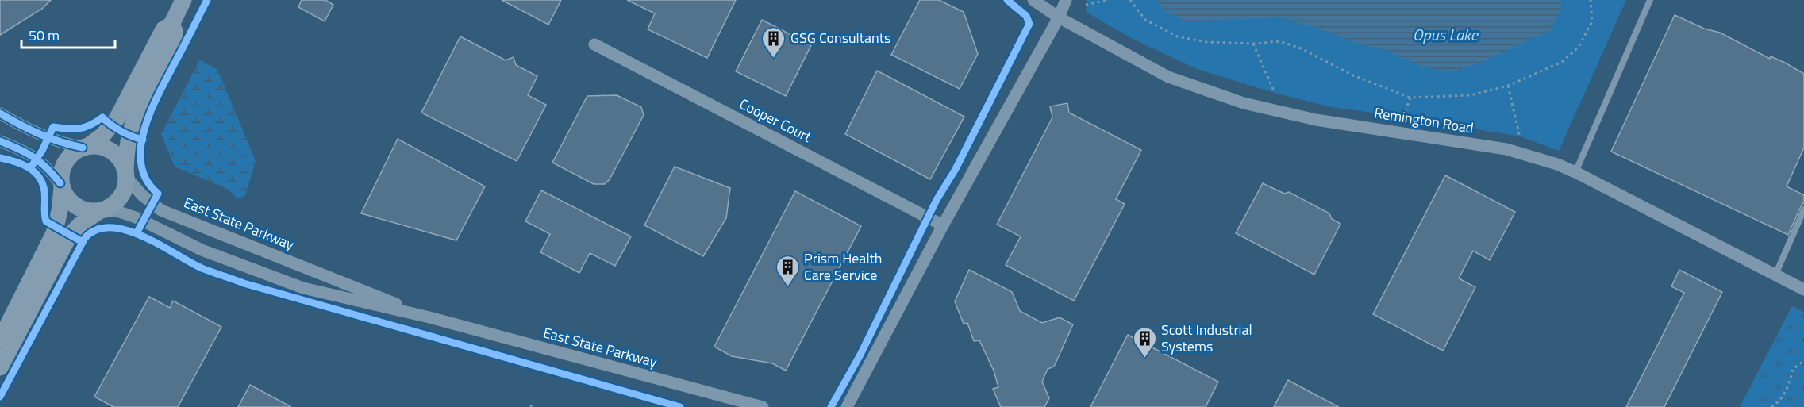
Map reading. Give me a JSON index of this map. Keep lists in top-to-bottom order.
{
  "streets": {
    "street": ["Cooper Court", "Remington Road", "East State Parkway"]
  },
  "water": ["Opus Lake"],
  "places": {
    "building": ["GSG Consultants", "Prism Health Care Service", "Scott Industrial Systems"]
  },
  "scale_bar": "50 m"
}
